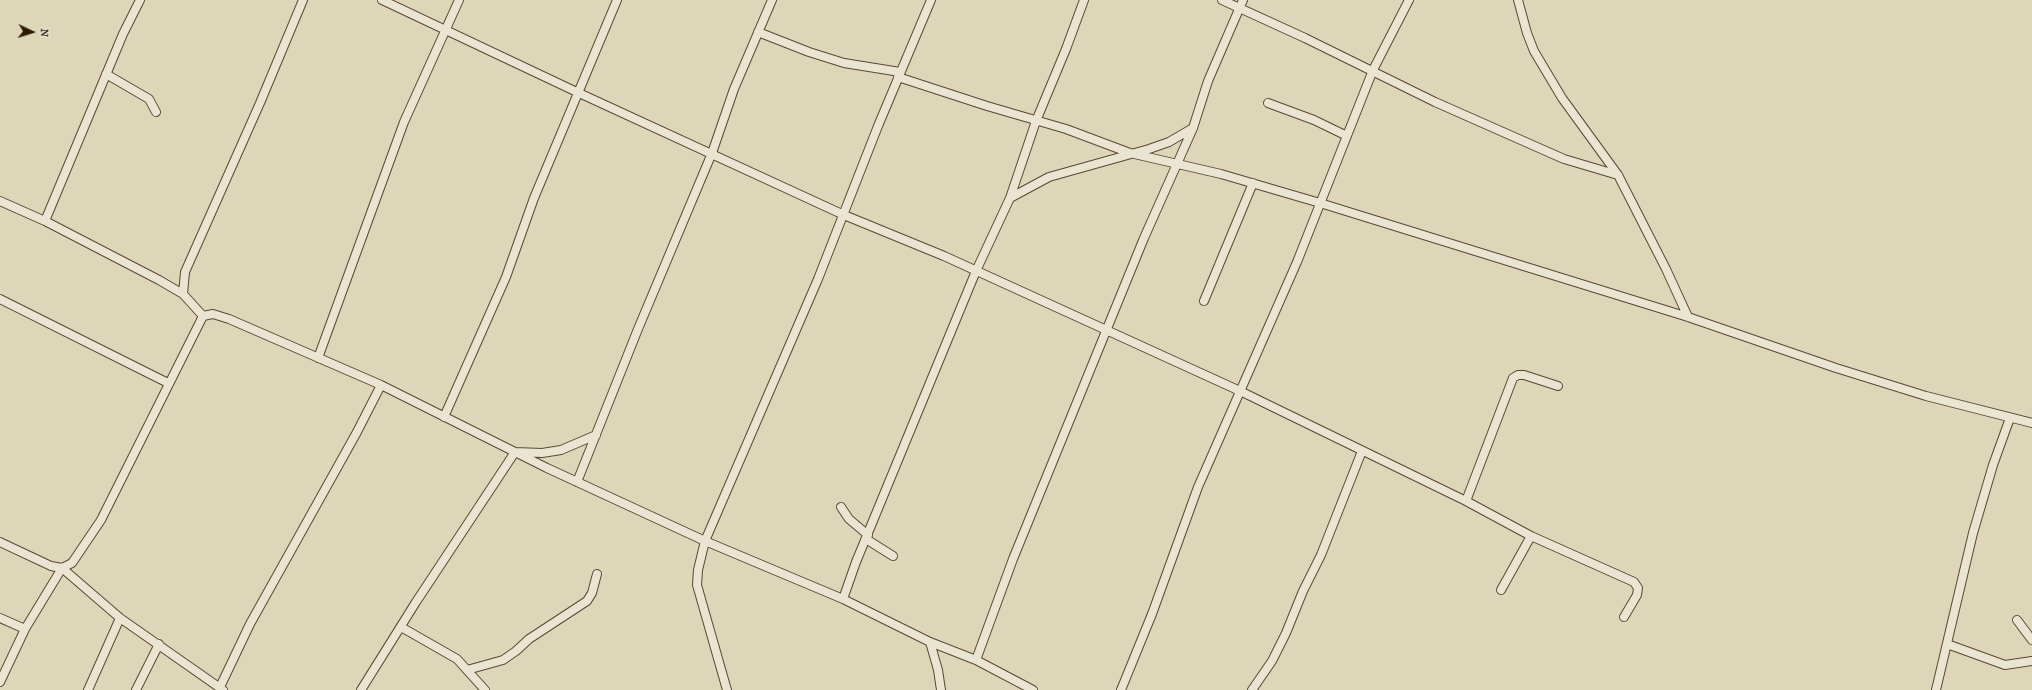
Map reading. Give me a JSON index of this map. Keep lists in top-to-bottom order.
{
  "north": "right"
}
